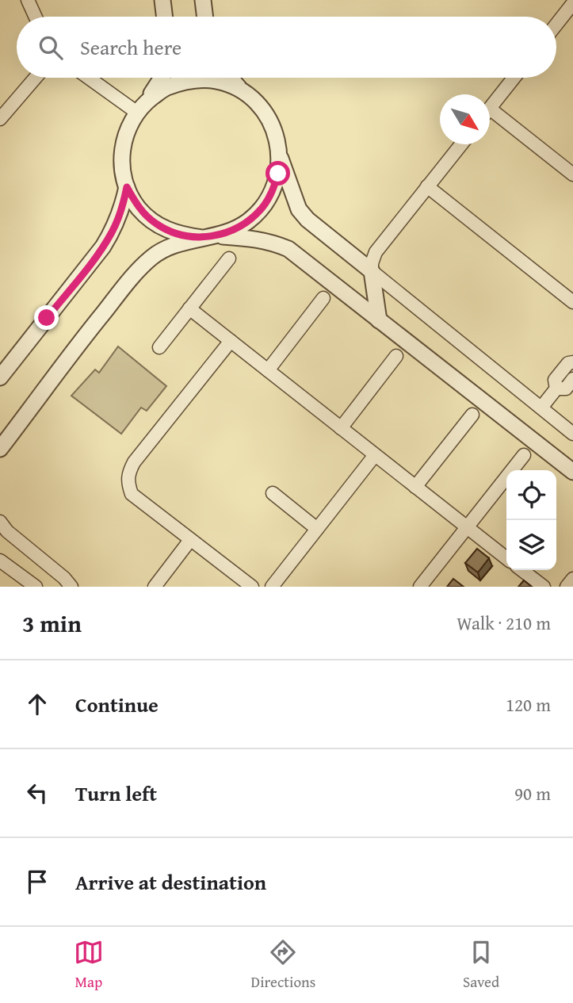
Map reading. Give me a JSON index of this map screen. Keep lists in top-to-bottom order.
{
  "north": "bottom right",
  "page": {
    "search": "Search here",
    "heading": ["3 min", "Walk · 210 m"],
    "list": [
      ["Continue", "120 m"],
      ["Turn left", "90 m"],
      "Arrive at destination"
    ],
    "nav": ["Map", "Directions", "Saved"]
  }
}
